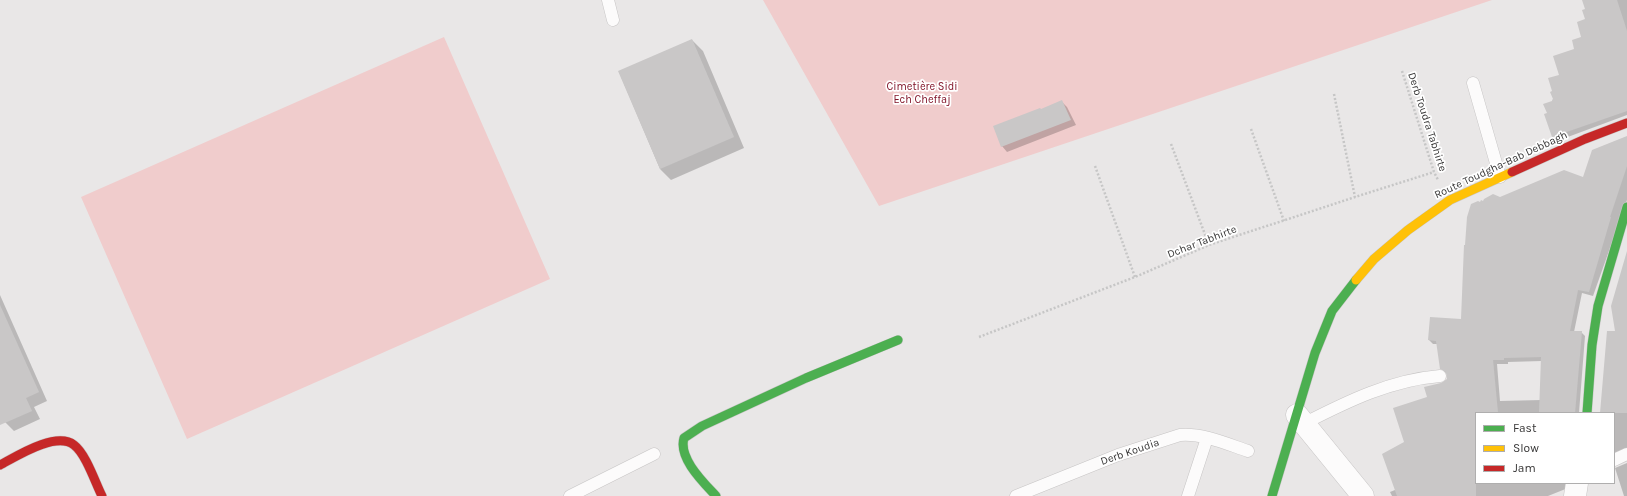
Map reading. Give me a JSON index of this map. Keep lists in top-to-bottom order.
{
  "streets": {
    "street": ["Route Toudgha-Bab Debbagh"],
    "lane": ["Derb Koudia"],
    "path": ["Derb Toudra Tabhirte", "Dchar Tabhirte"]
  },
  "crossings": [
    ["Derb Toudra Tabhirte", "Route Toudgha-Bab Debbagh"],
    ["Derb Toudra Tabhirte", "Dchar Tabhirte"]
  ],
  "parks": ["Cimetière Sidi Ech Cheffaj"],
  "legend": ["Fast", "Slow", "Jam"]
}
